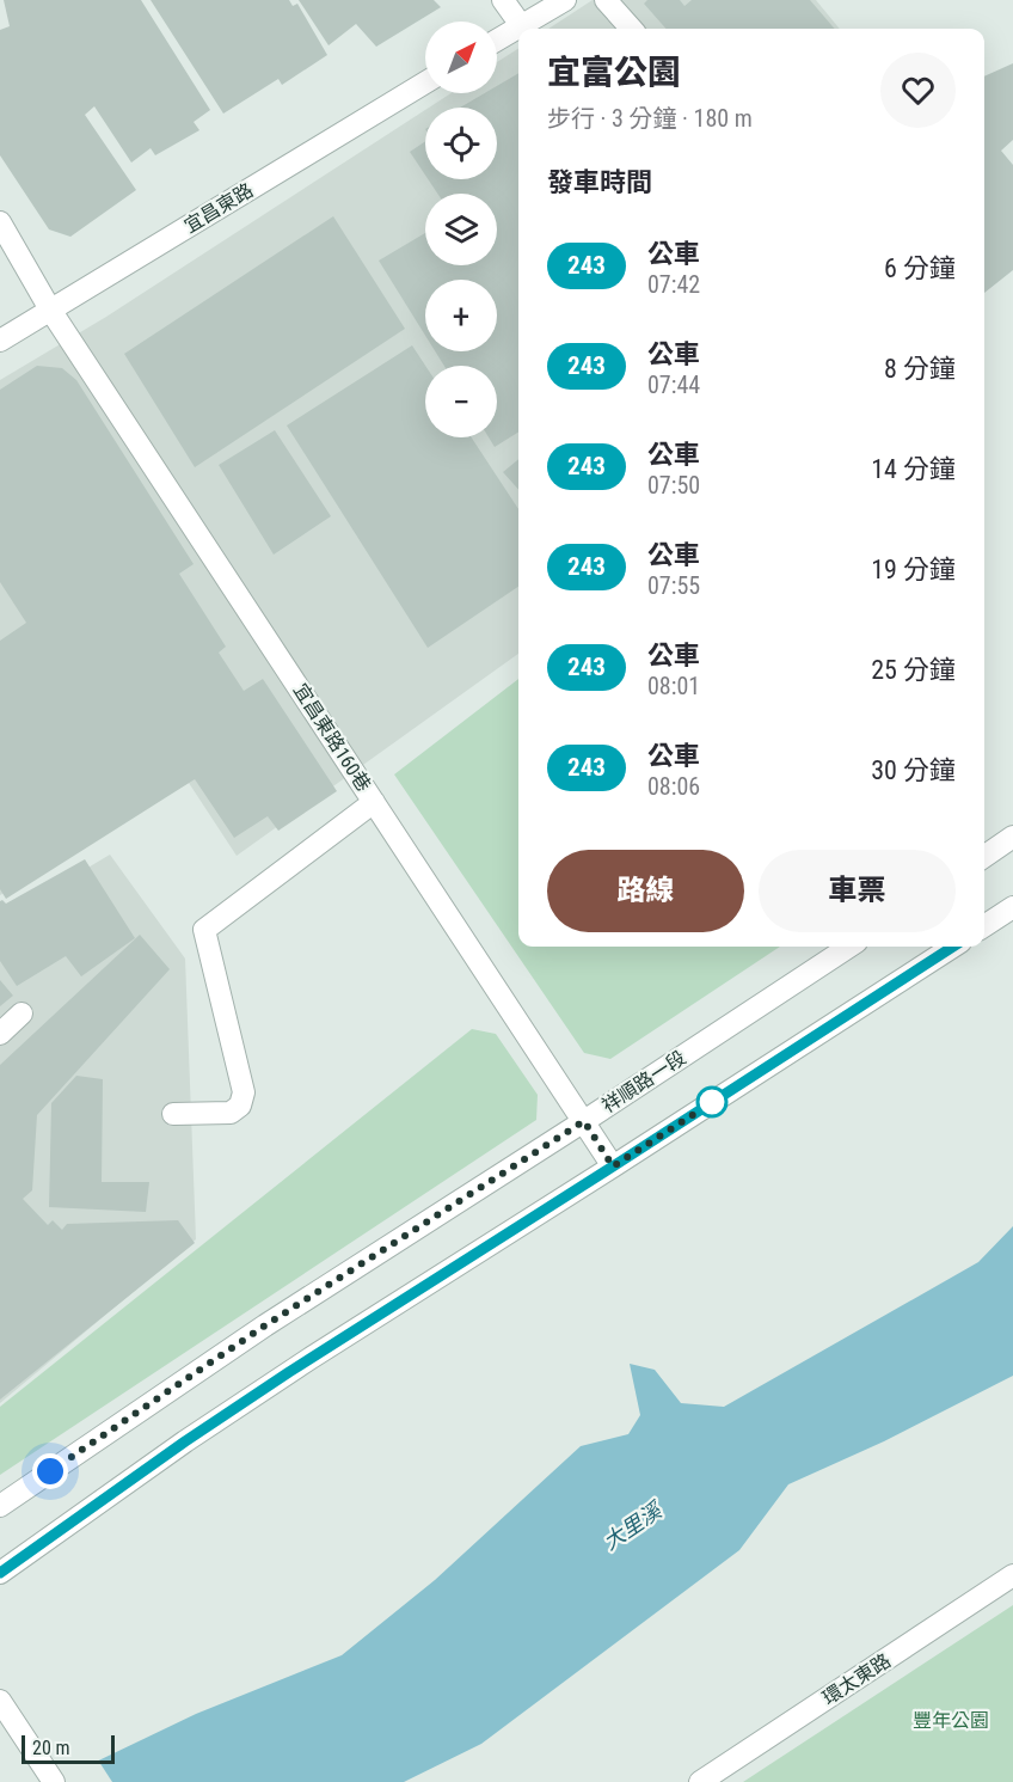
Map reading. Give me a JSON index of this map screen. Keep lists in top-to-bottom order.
{
  "streets": {
    "street": [
      "宜昌東路",
      "宜昌東路160巷",
      "祥順路一段",
      "環太東路"
    ]
  },
  "crossings": [
    ["宜昌東路", "宜昌東路160巷"],
    ["宜昌東路160巷", "祥順路一段"]
  ],
  "water": ["大里溪"],
  "parks": ["豐年公園"],
  "lines": ["bus line 243"],
  "scale_bar": "20 m",
  "north": "top right",
  "page": {
    "map_buttons": ["+", "−"],
    "heading": [
      ["宜富公園", "步行 · 3 分鐘 · 180 m"],
      "發車時間"
    ],
    "list": [
      {
        "mark": "243",
        "name": "公車",
        "note": "07:42",
        "value": "6 分鐘"
      },
      {
        "mark": "243",
        "name": "公車",
        "note": "07:44",
        "value": "8 分鐘"
      },
      {
        "mark": "243",
        "name": "公車",
        "note": "07:50",
        "value": "14 分鐘"
      },
      {
        "mark": "243",
        "name": "公車",
        "note": "07:55",
        "value": "19 分鐘"
      },
      {
        "mark": "243",
        "name": "公車",
        "note": "08:01",
        "value": "25 分鐘"
      },
      {
        "mark": "243",
        "name": "公車",
        "note": "08:06",
        "value": "30 分鐘"
      }
    ],
    "buttons": ["路線", "車票"],
    "scale": "20 m"
  }
}
